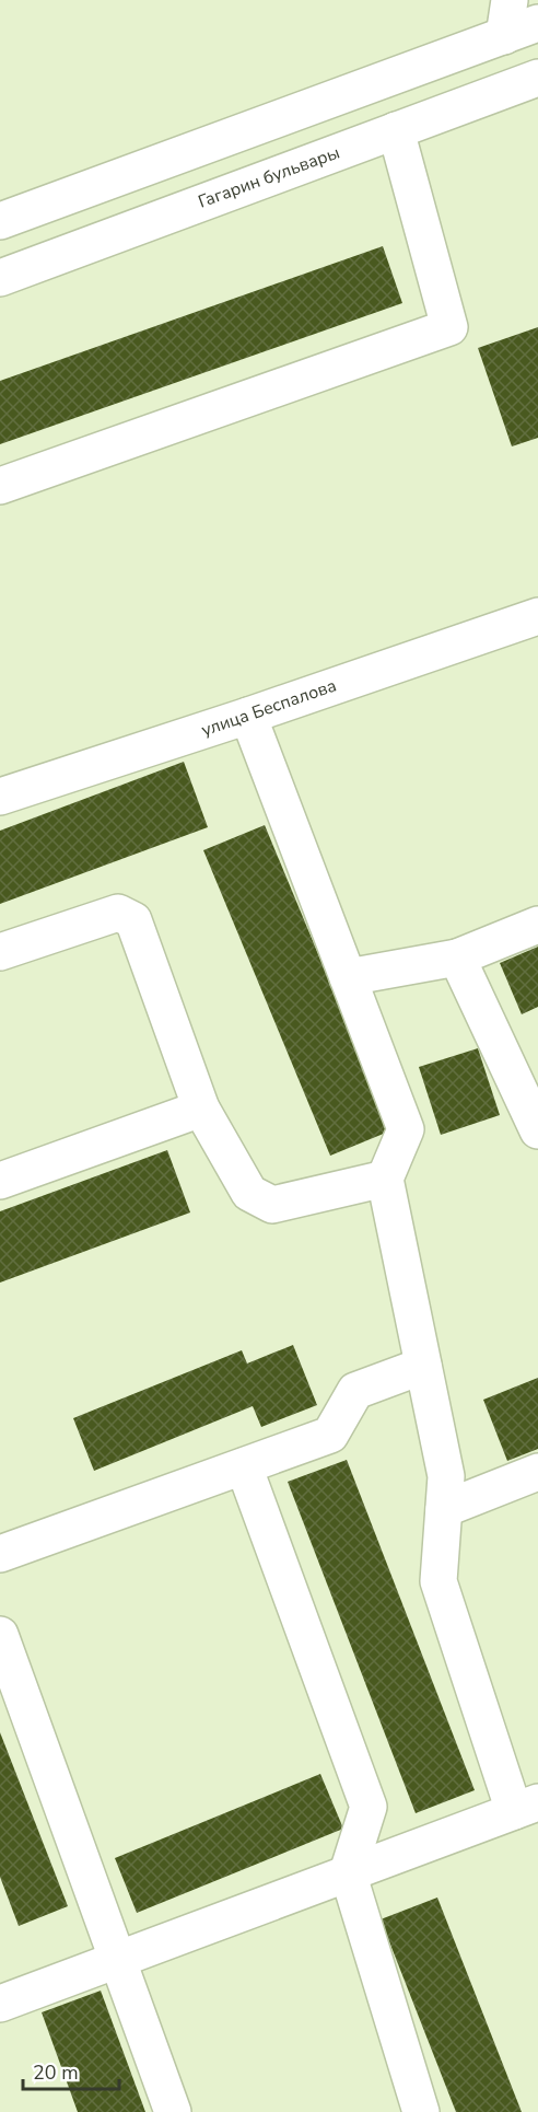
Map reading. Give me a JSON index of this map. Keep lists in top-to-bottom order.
{
  "streets": {
    "main road": ["Гагарин бульвары", "улица Беспалова"]
  },
  "scale_bar": "20 m"
}
